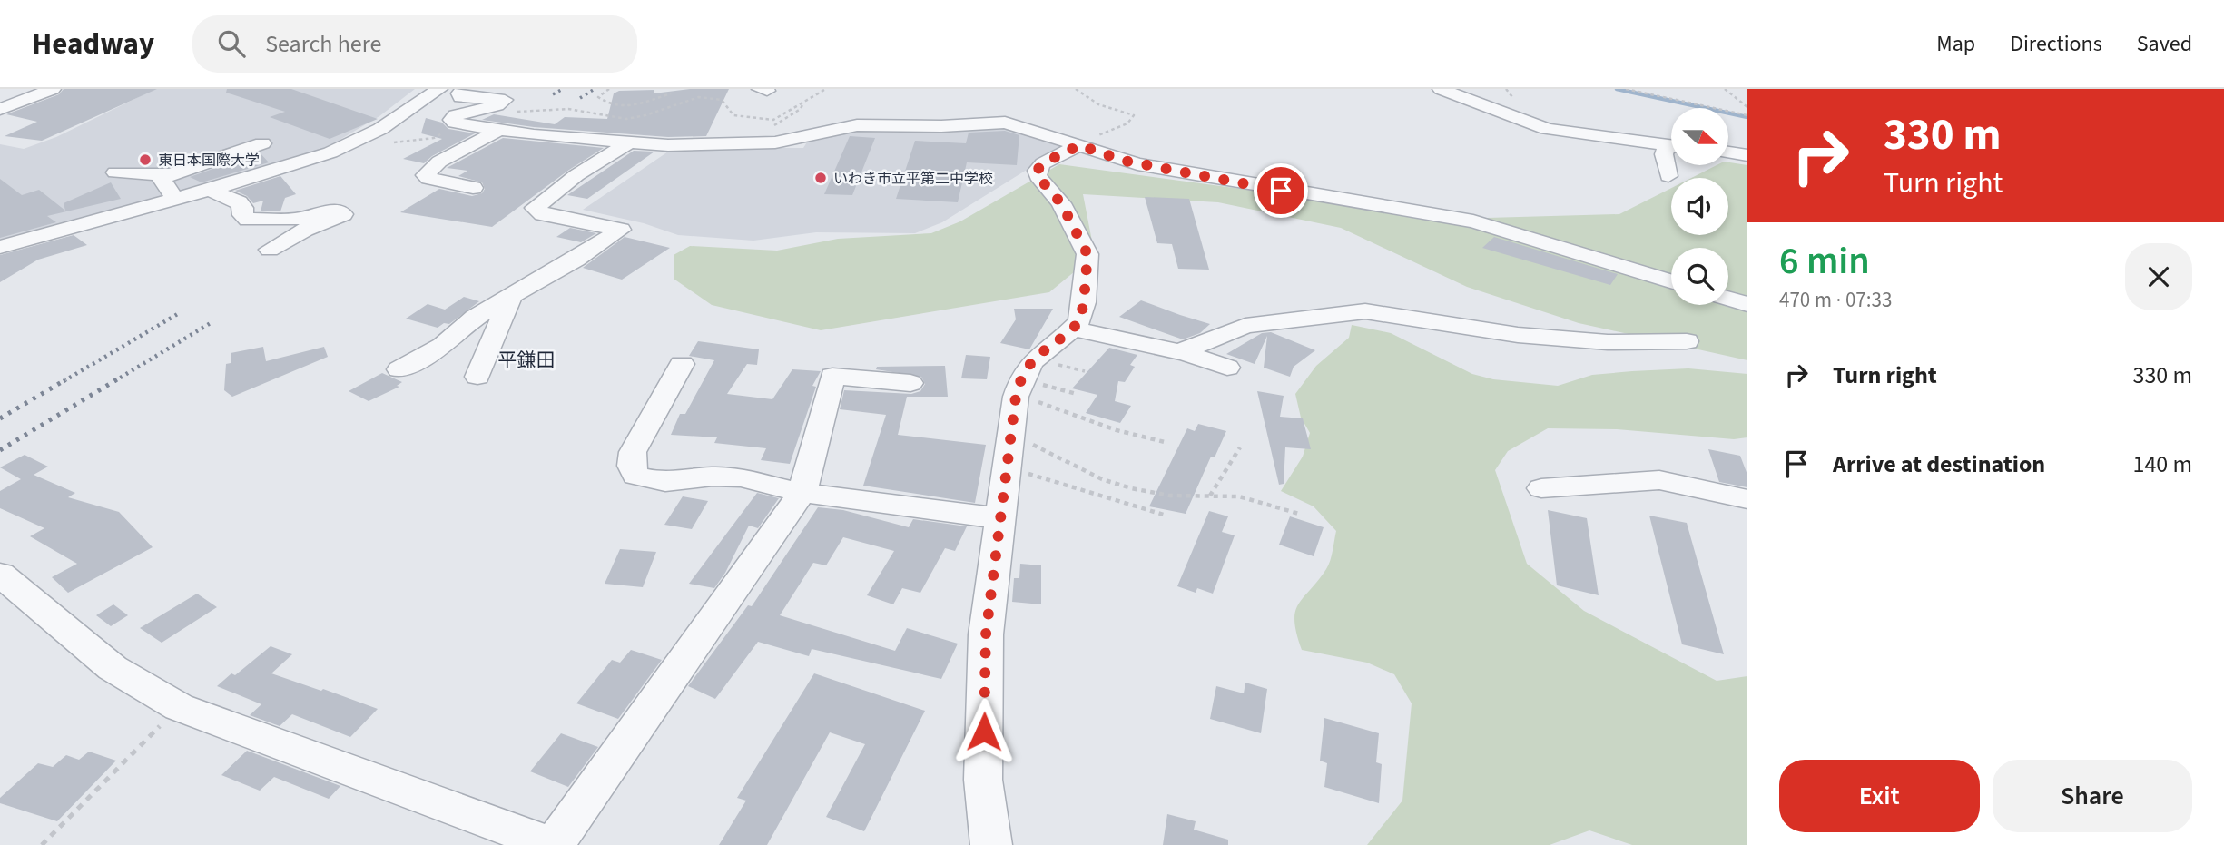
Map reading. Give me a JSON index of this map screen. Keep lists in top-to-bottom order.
{
  "districts": ["平鎌田"],
  "places": ["東日本国際大学", "いわき市立平第二中学校"],
  "north": "right",
  "page": {
    "header": "Headway",
    "search": "Search here",
    "nav": ["Map", "Directions", "Saved"],
    "turn": ["330 m", "Turn right"],
    "heading": ["6 min", "470 m · 07:33"],
    "list": [
      {
        "name": "Turn right",
        "value": "330 m"
      },
      {
        "name": "Arrive at destination",
        "value": "140 m"
      }
    ],
    "buttons": ["Exit", "Share"]
  }
}
